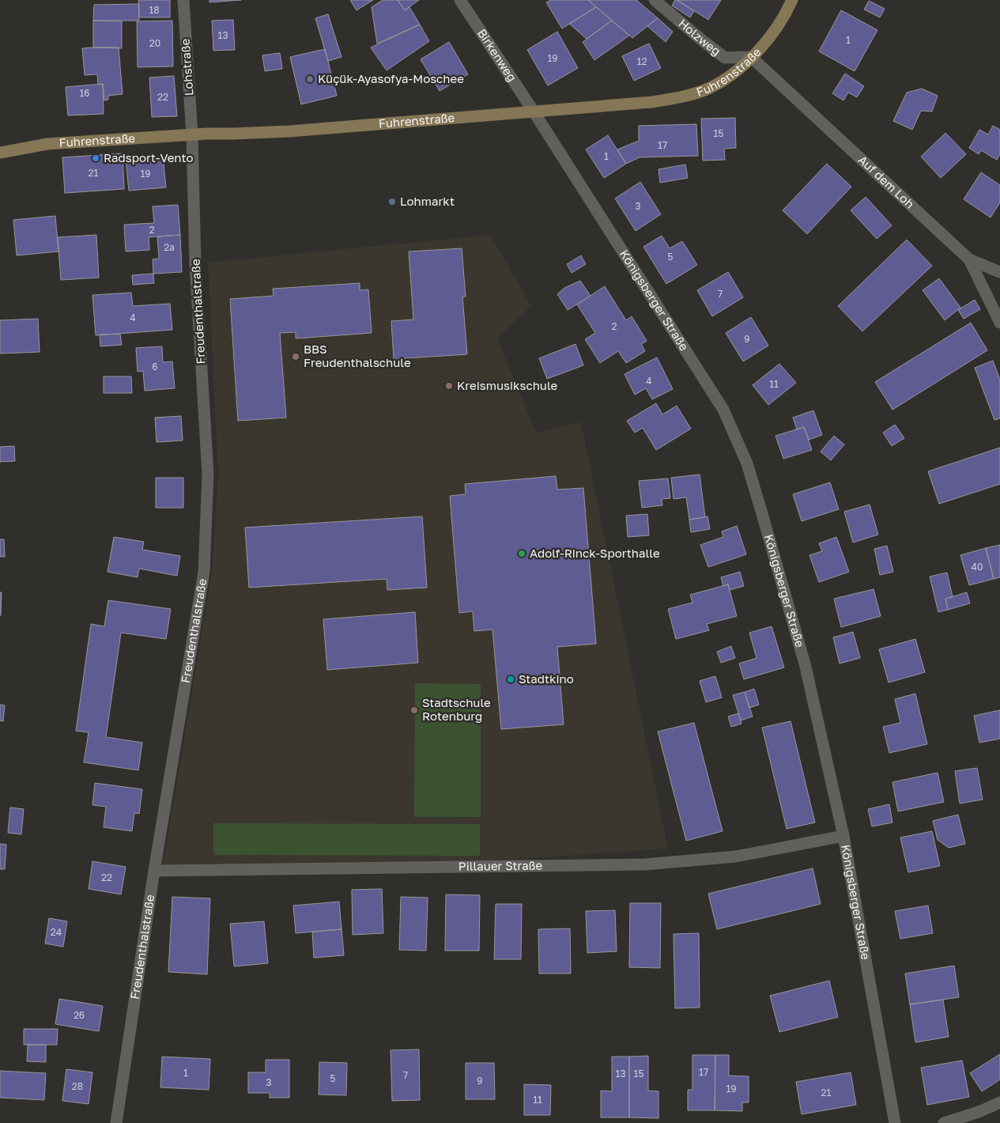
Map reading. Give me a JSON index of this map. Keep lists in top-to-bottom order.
{
  "streets": {
    "street": [
      "Holzweg",
      "Birkenweg",
      "Lohstraße",
      "Fuhrenstraße",
      "Auf dem Loh",
      "Königsberger Straße",
      "Freudenthalstraße",
      "Pillauer Straße"
    ]
  },
  "crossings": [
    ["Holzweg", "Fuhrenstraße"],
    ["Holzweg", "Auf dem Loh"],
    ["Birkenweg", "Fuhrenstraße"],
    ["Birkenweg", "Königsberger Straße"],
    ["Lohstraße", "Fuhrenstraße"],
    ["Lohstraße", "Freudenthalstraße"],
    ["Fuhrenstraße", "Auf dem Loh"],
    ["Fuhrenstraße", "Königsberger Straße"],
    ["Fuhrenstraße", "Freudenthalstraße"],
    ["Königsberger Straße", "Pillauer Straße"],
    ["Freudenthalstraße", "Pillauer Straße"]
  ],
  "places": [
    "Küçük-Ayasofya-Moschee",
    "Radsport-Vento",
    "Lohmarkt",
    "BBS Freudenthalschule",
    "Kreismusikschule",
    "Adolf-Rinck-Sporthalle",
    "Stadtkino",
    "Stadtschule Rotenburg"
  ],
  "house_numbers": [
    "18",
    "13",
    "1",
    "20",
    "19",
    "12",
    "16",
    "22",
    "15",
    "17",
    "1",
    "21",
    "19",
    "3",
    "2",
    "2a",
    "5",
    "7",
    "4",
    "2",
    "9",
    "6",
    "4",
    "11",
    "40",
    "22",
    "24",
    "26",
    "17",
    "1",
    "13",
    "15",
    "7",
    "5",
    "9",
    "3",
    "28",
    "19",
    "21",
    "11"
  ]
}
